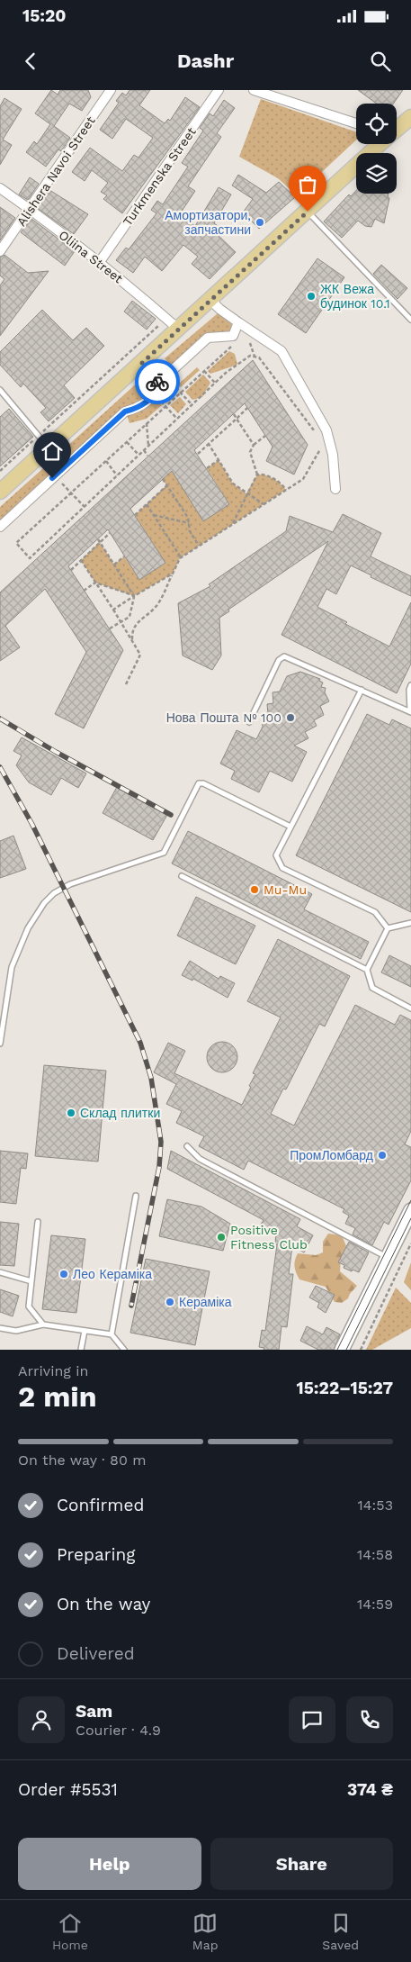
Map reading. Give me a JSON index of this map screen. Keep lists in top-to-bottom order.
{
  "streets": {
    "street": ["Alishera Navoi Street", "Turkmenska Street", "Oliina Street"]
  },
  "crossings": [
    ["Alishera Navoi Street", "Oliina Street"],
    ["Turkmenska Street", "Oliina Street"]
  ],
  "places": [
    "Амортизатори, запчастини",
    "ЖК Вежа будинок 10.1",
    "Нова Пошта № 100",
    "Mu-Mu",
    "Склад плитки",
    "ПромЛомбард",
    "Positive Fitness Club",
    "Лео Кераміка",
    "Кераміка"
  ],
  "page": {
    "status": "15:20",
    "header": "Dashr",
    "heading": ["2 min", "Arriving in", "15:22–15:27"],
    "panel": [
      "Sam",
      "Courier · 4.9",
      "Order #5531",
      "374 ₴"
    ],
    "bar": "On the way · 80 m",
    "list": [
      ["Confirmed", "14:53"],
      ["Preparing", "14:58"],
      ["On the way", "14:59"],
      "Delivered"
    ],
    "buttons": ["Help", "Share"],
    "tabs": ["Home", "Map", "Saved"]
  }
}
